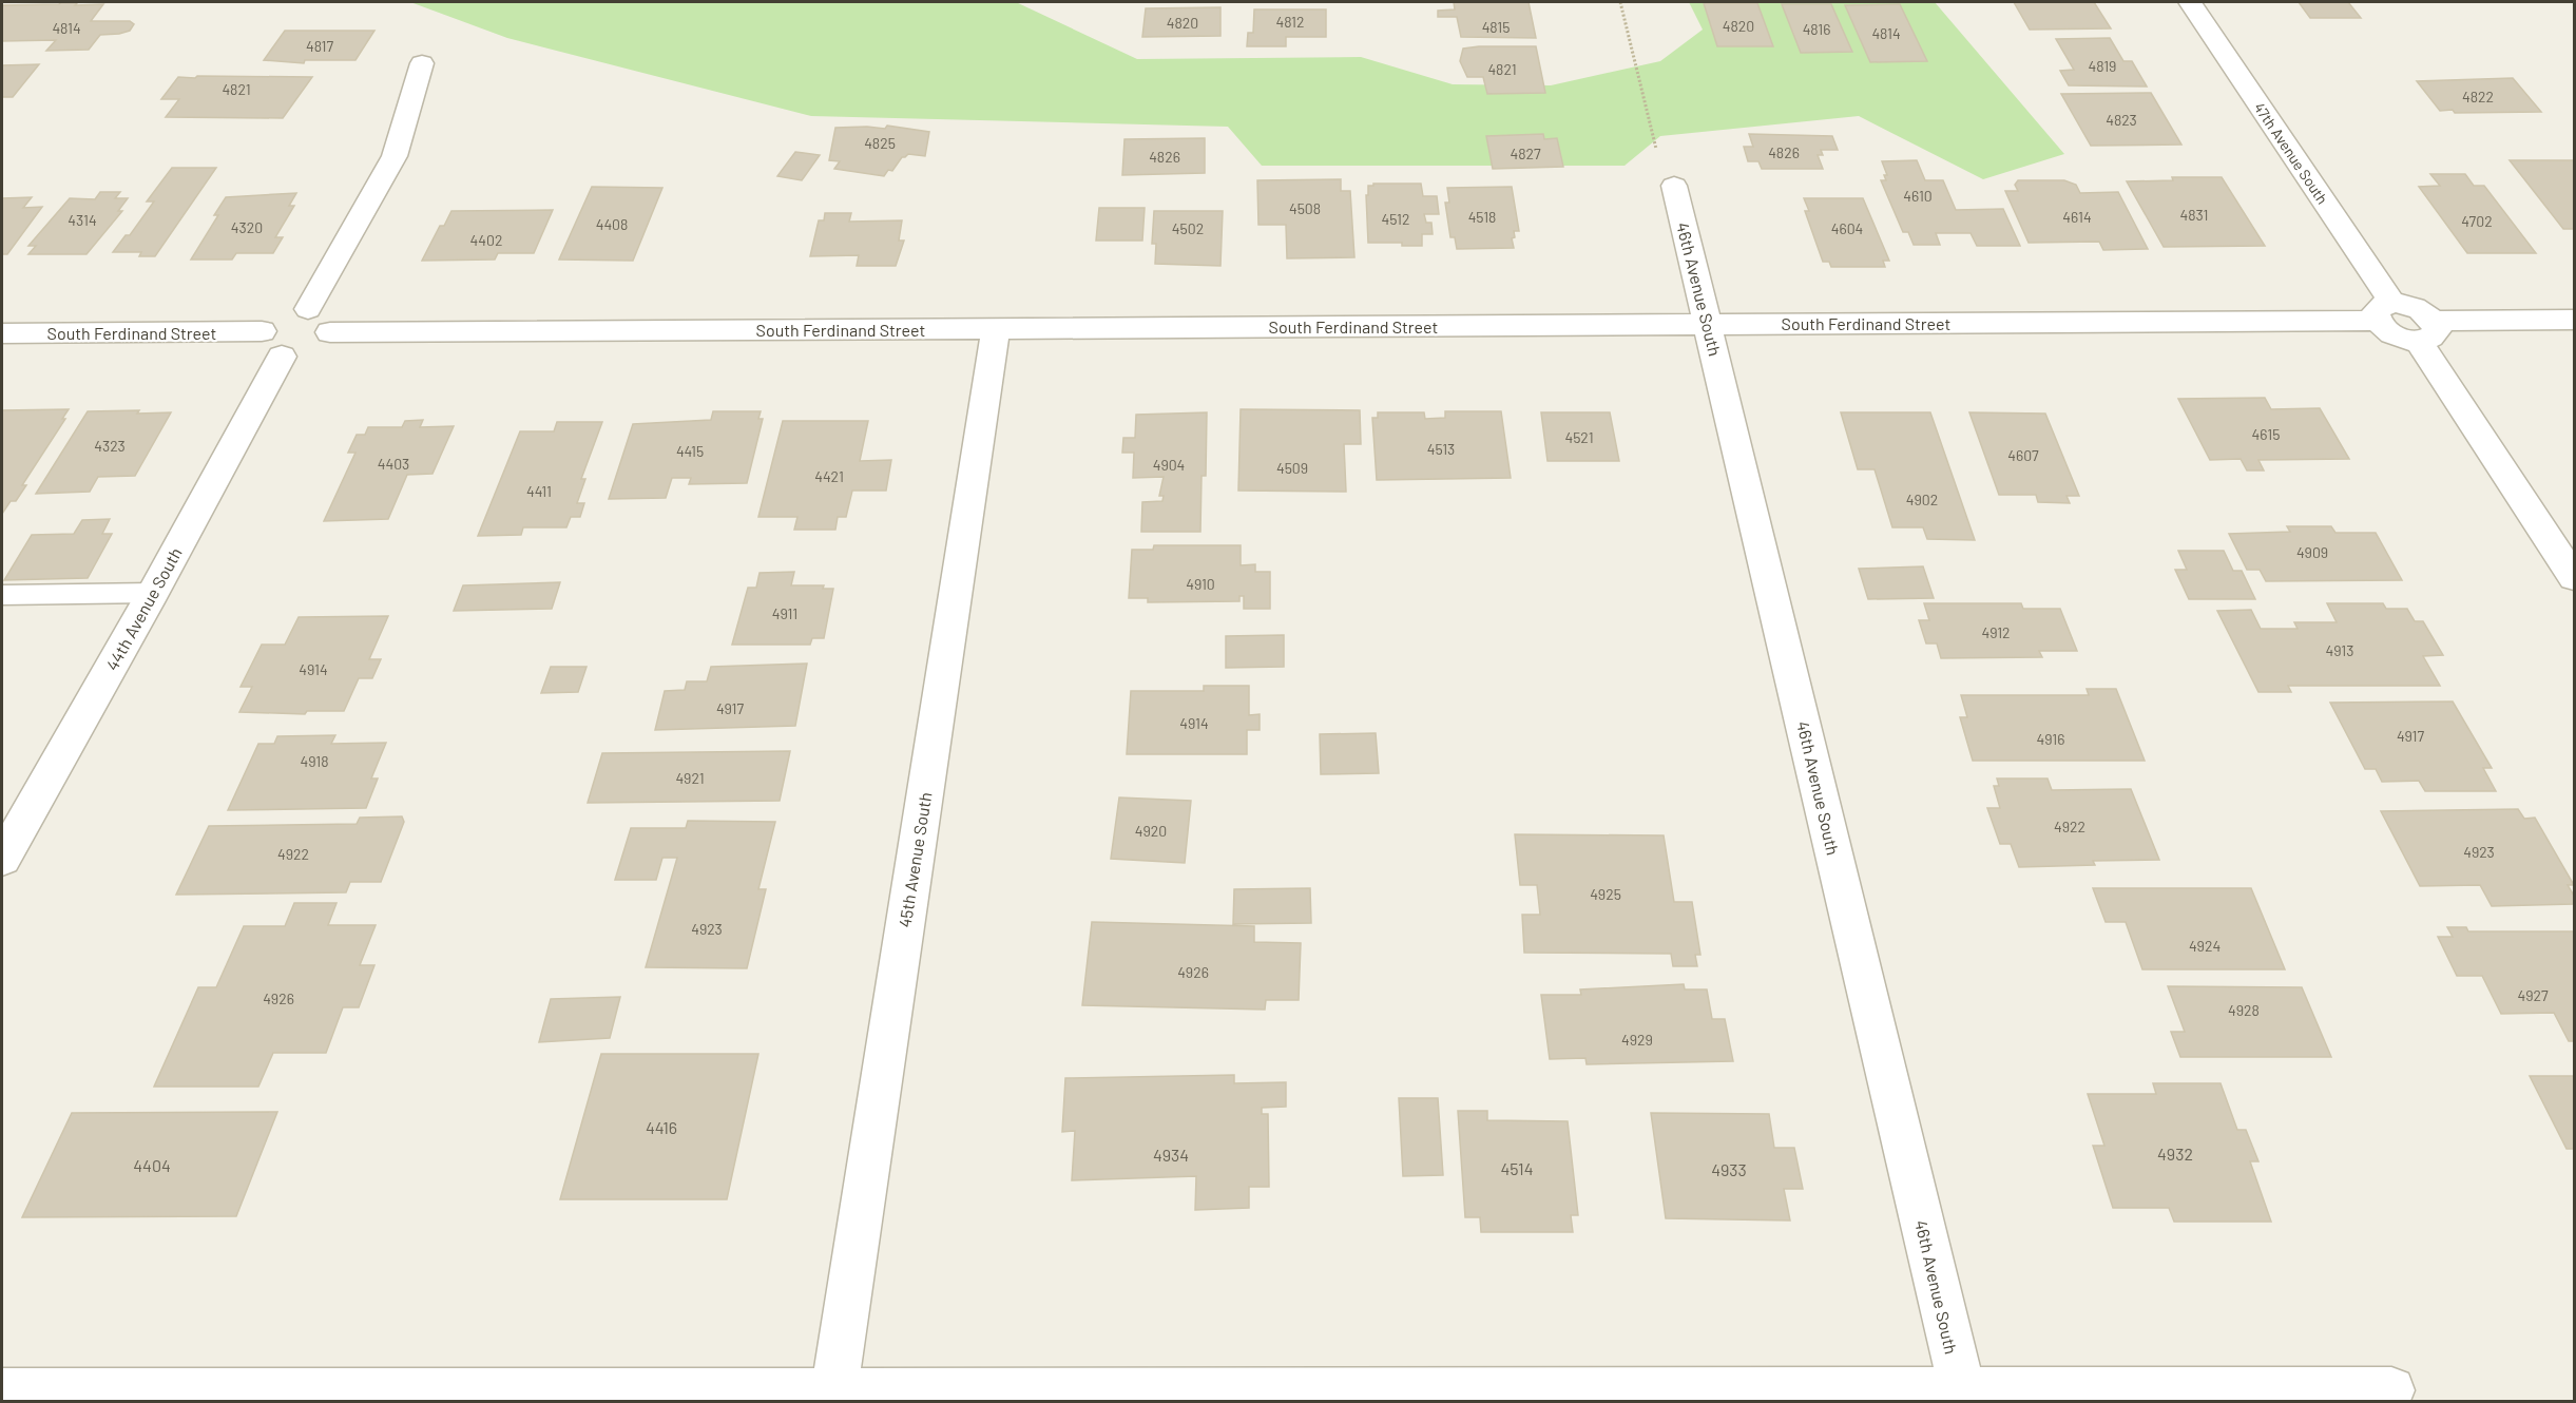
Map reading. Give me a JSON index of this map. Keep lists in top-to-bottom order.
{
  "streets": {
    "street": [
      "47th Avenue South",
      "46th Avenue South",
      "South Ferdinand Street",
      "44th Avenue South",
      "45th Avenue South"
    ]
  },
  "crossings": [
    ["47th Avenue South", "South Ferdinand Street"],
    ["46th Avenue South", "South Ferdinand Street"],
    ["South Ferdinand Street", "45th Avenue South"]
  ],
  "house_numbers": [
    "4812",
    "4820",
    "4820",
    "4815",
    "4814",
    "4816",
    "4814",
    "4817",
    "4819",
    "4821",
    "4821",
    "4822",
    "4823",
    "4825",
    "4826",
    "4827",
    "4826",
    "4610",
    "4508",
    "4831",
    "4518",
    "4614",
    "4512",
    "4314",
    "4702",
    "4408",
    "4320",
    "4502",
    "4604",
    "4402",
    "4615",
    "4521",
    "4323",
    "4513",
    "4415",
    "4607",
    "4403",
    "4904",
    "4509",
    "4421",
    "4411",
    "4902",
    "4909",
    "4910",
    "4911",
    "4912",
    "4913",
    "4914",
    "4917",
    "4914",
    "4917",
    "4916",
    "4918",
    "4921",
    "4922",
    "4920",
    "4923",
    "4922",
    "4925",
    "4923",
    "4924",
    "4926",
    "4927",
    "4926",
    "4928",
    "4929",
    "4416",
    "4932",
    "4934",
    "4404",
    "4514",
    "4933"
  ]
}
